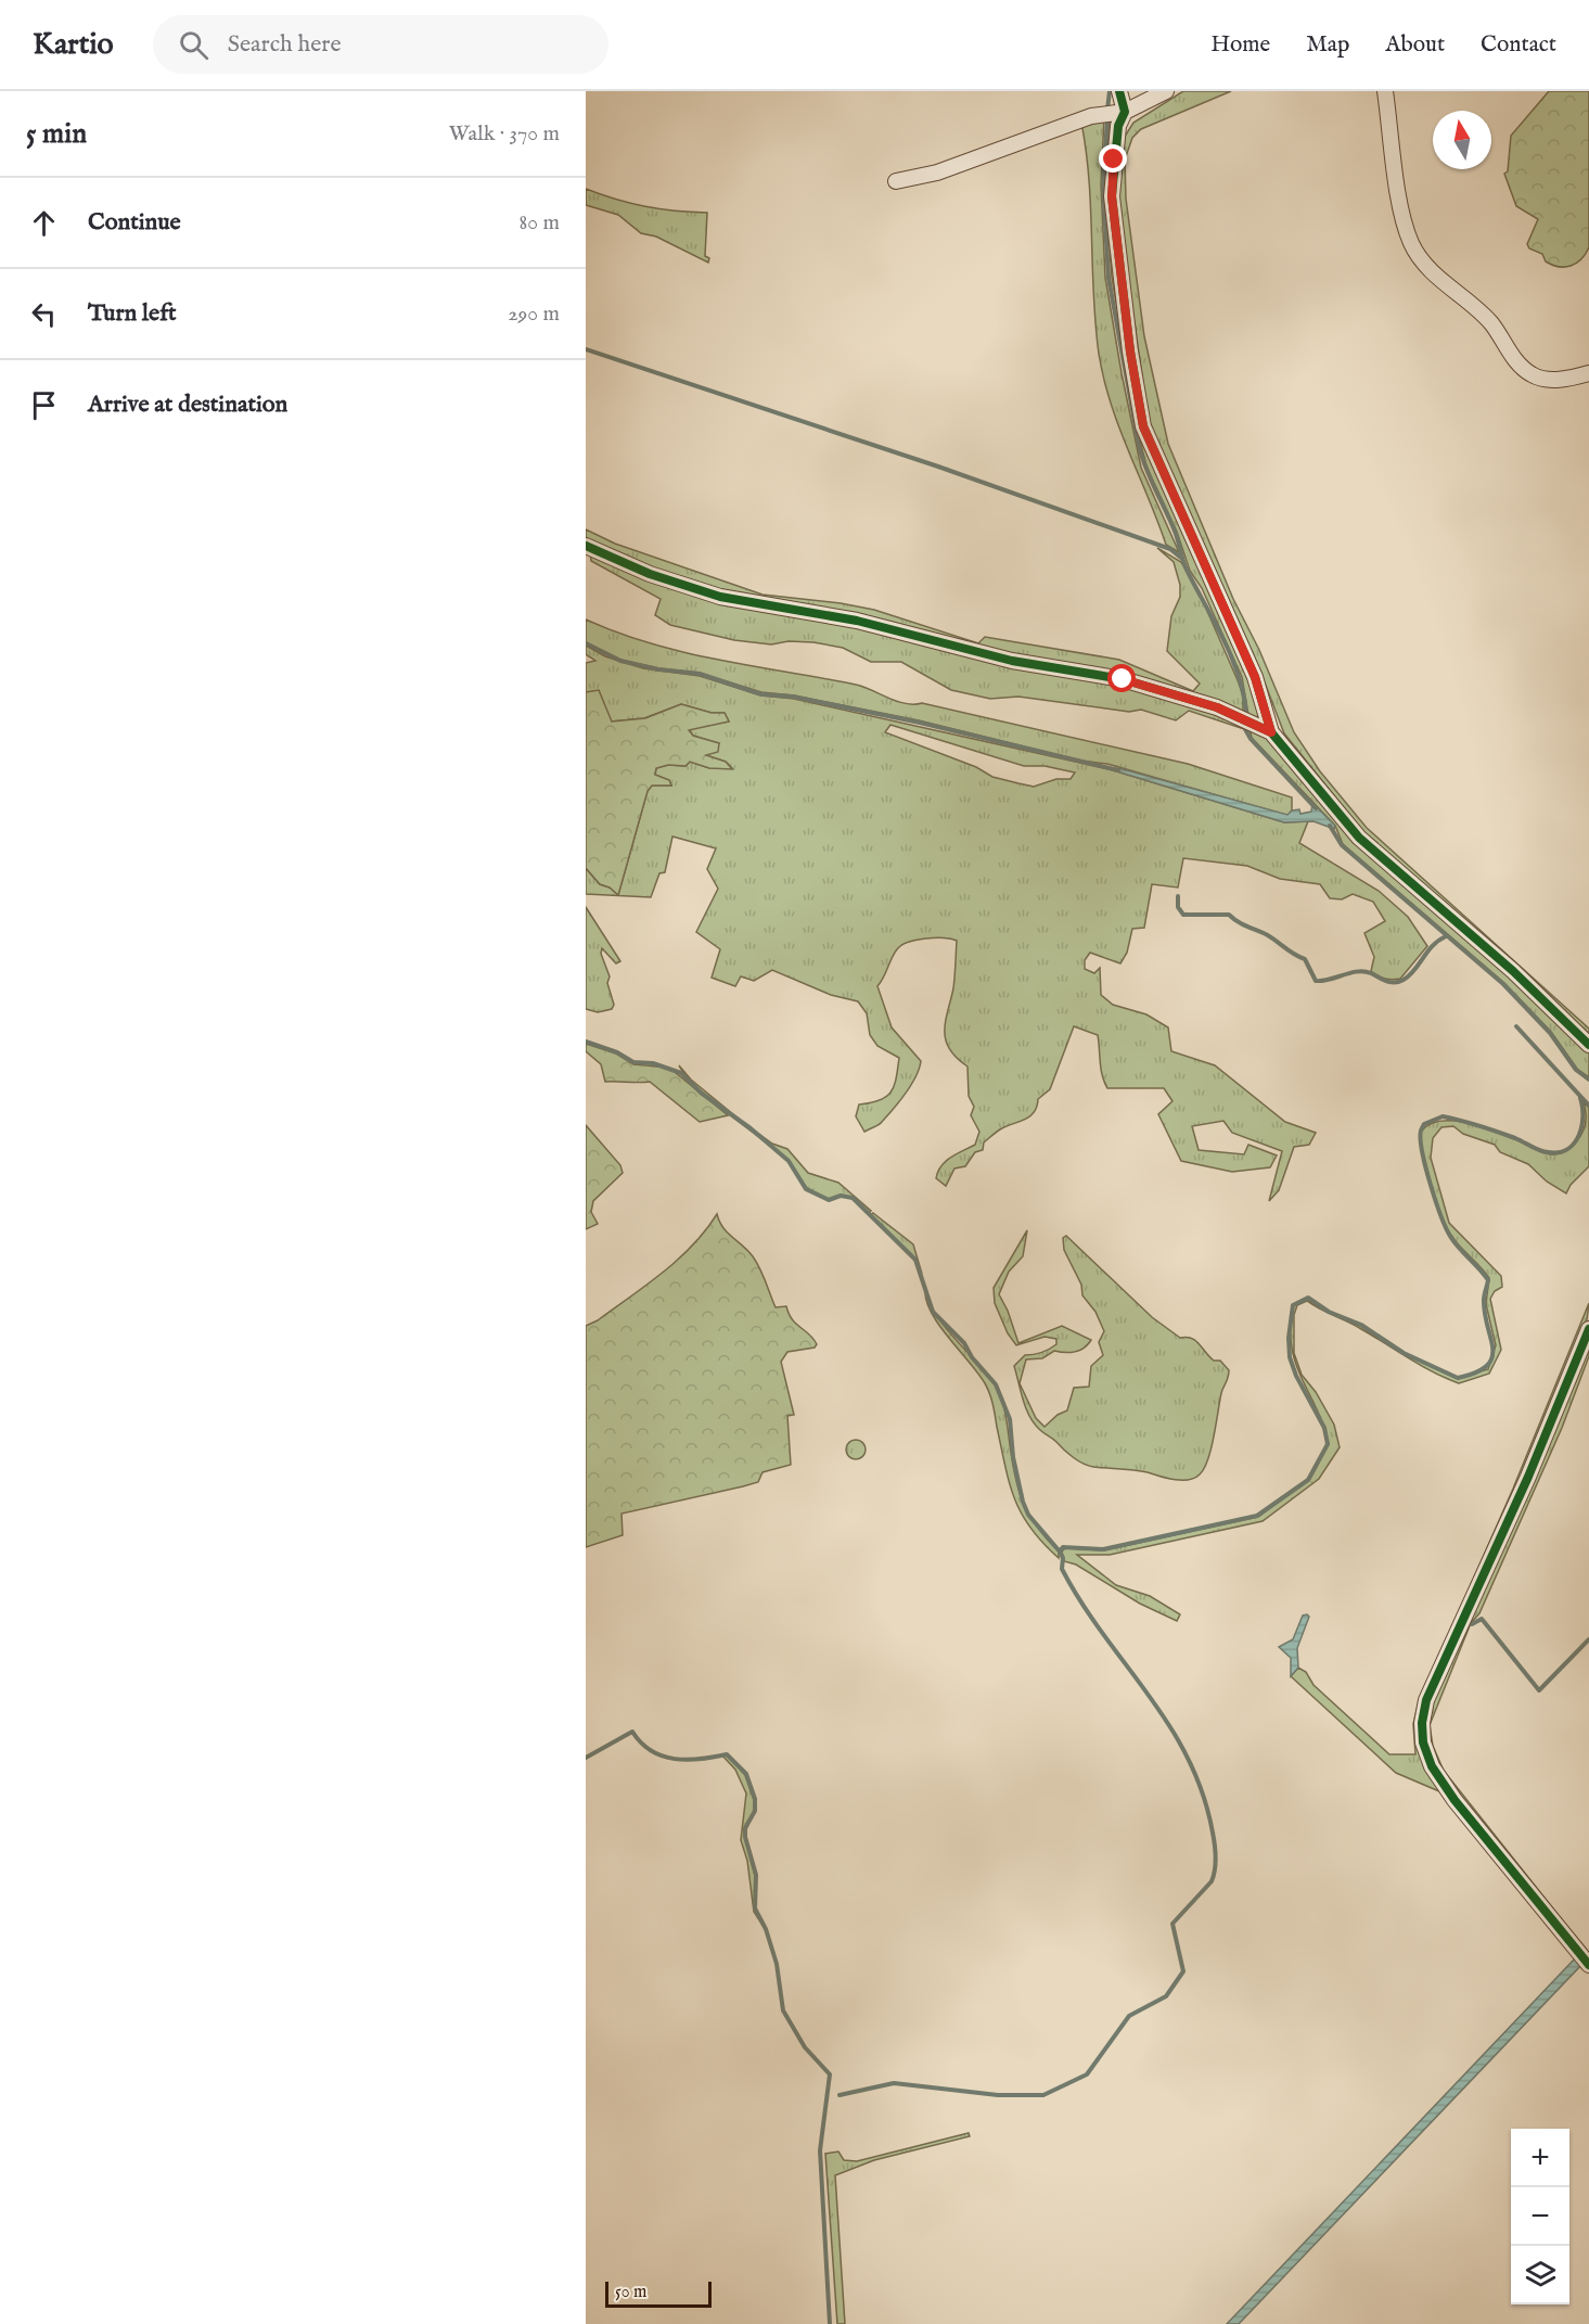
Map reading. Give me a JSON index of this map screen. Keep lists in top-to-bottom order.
{
  "scale_bar": "50 m",
  "north": "top",
  "page": {
    "header": "Kartio",
    "search": "Search here",
    "nav": [
      "Home",
      "Map",
      "About",
      "Contact"
    ],
    "heading": ["5 min", "Walk · 370 m"],
    "list": [
      ["Continue", "80 m"],
      ["Turn left", "290 m"],
      "Arrive at destination"
    ],
    "map_buttons": ["+", "−"],
    "scale": "50 m"
  }
}
